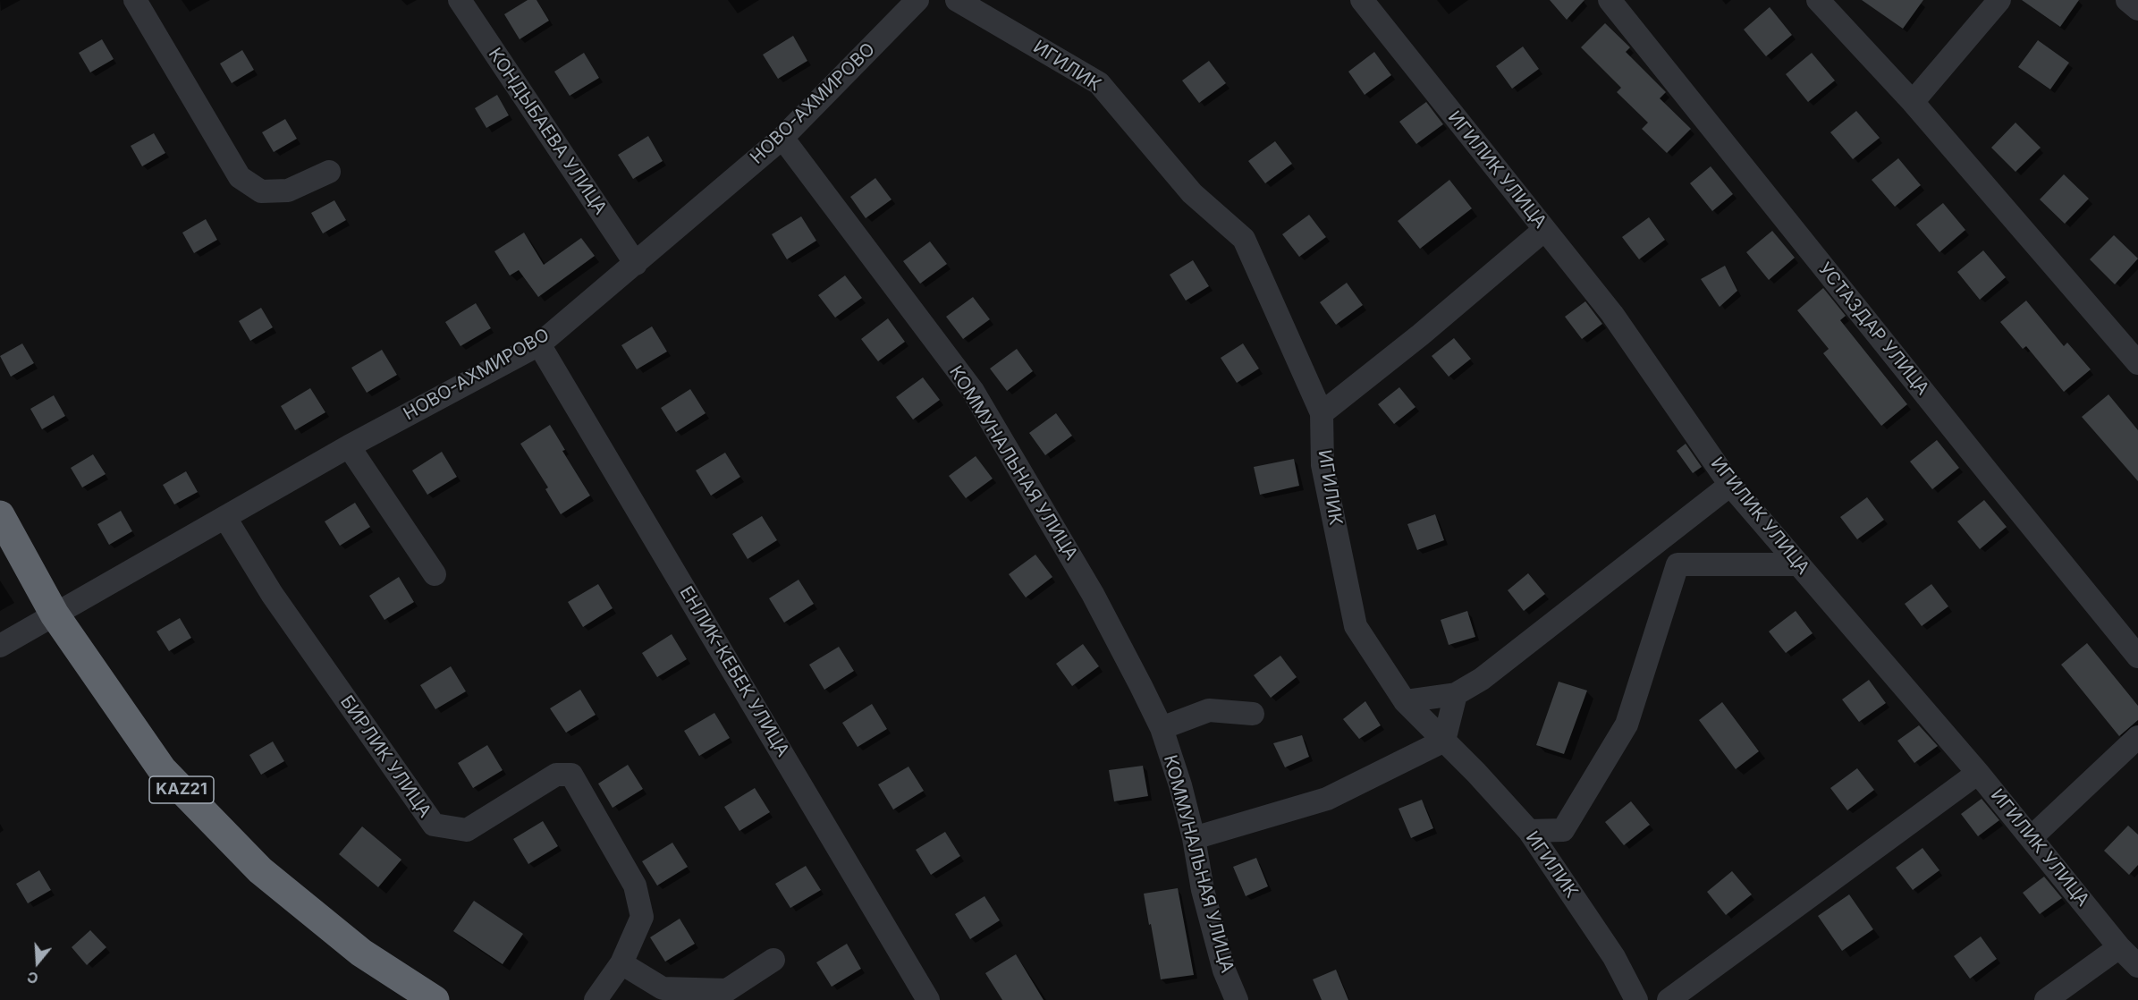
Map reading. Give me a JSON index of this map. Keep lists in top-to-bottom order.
{
  "streets": {
    "highway": ["KAZ21"],
    "street": [
      "ИГИЛИК",
      "НОВО-АХМИРОВО",
      "КОНДЫБАЕВА УЛИЦА",
      "ИГИЛИК УЛИЦА",
      "УСТАЗДАР УЛИЦА",
      "КОММУНАЛЬНАЯ УЛИЦА",
      "ЕНЛИК-КЕБЕК УЛИЦА",
      "БИРЛИК УЛИЦА"
    ]
  },
  "crossings": [
    ["НОВО-АХМИРОВО", "КОНДЫБАЕВА УЛИЦА"],
    ["НОВО-АХМИРОВО", "КОММУНАЛЬНАЯ УЛИЦА"],
    ["НОВО-АХМИРОВО", "ЕНЛИК-КЕБЕК УЛИЦА"],
    ["НОВО-АХМИРОВО", "БИРЛИК УЛИЦА"],
    ["НОВО-АХМИРОВО", "KAZ21"]
  ],
  "north": "bottom"
}
